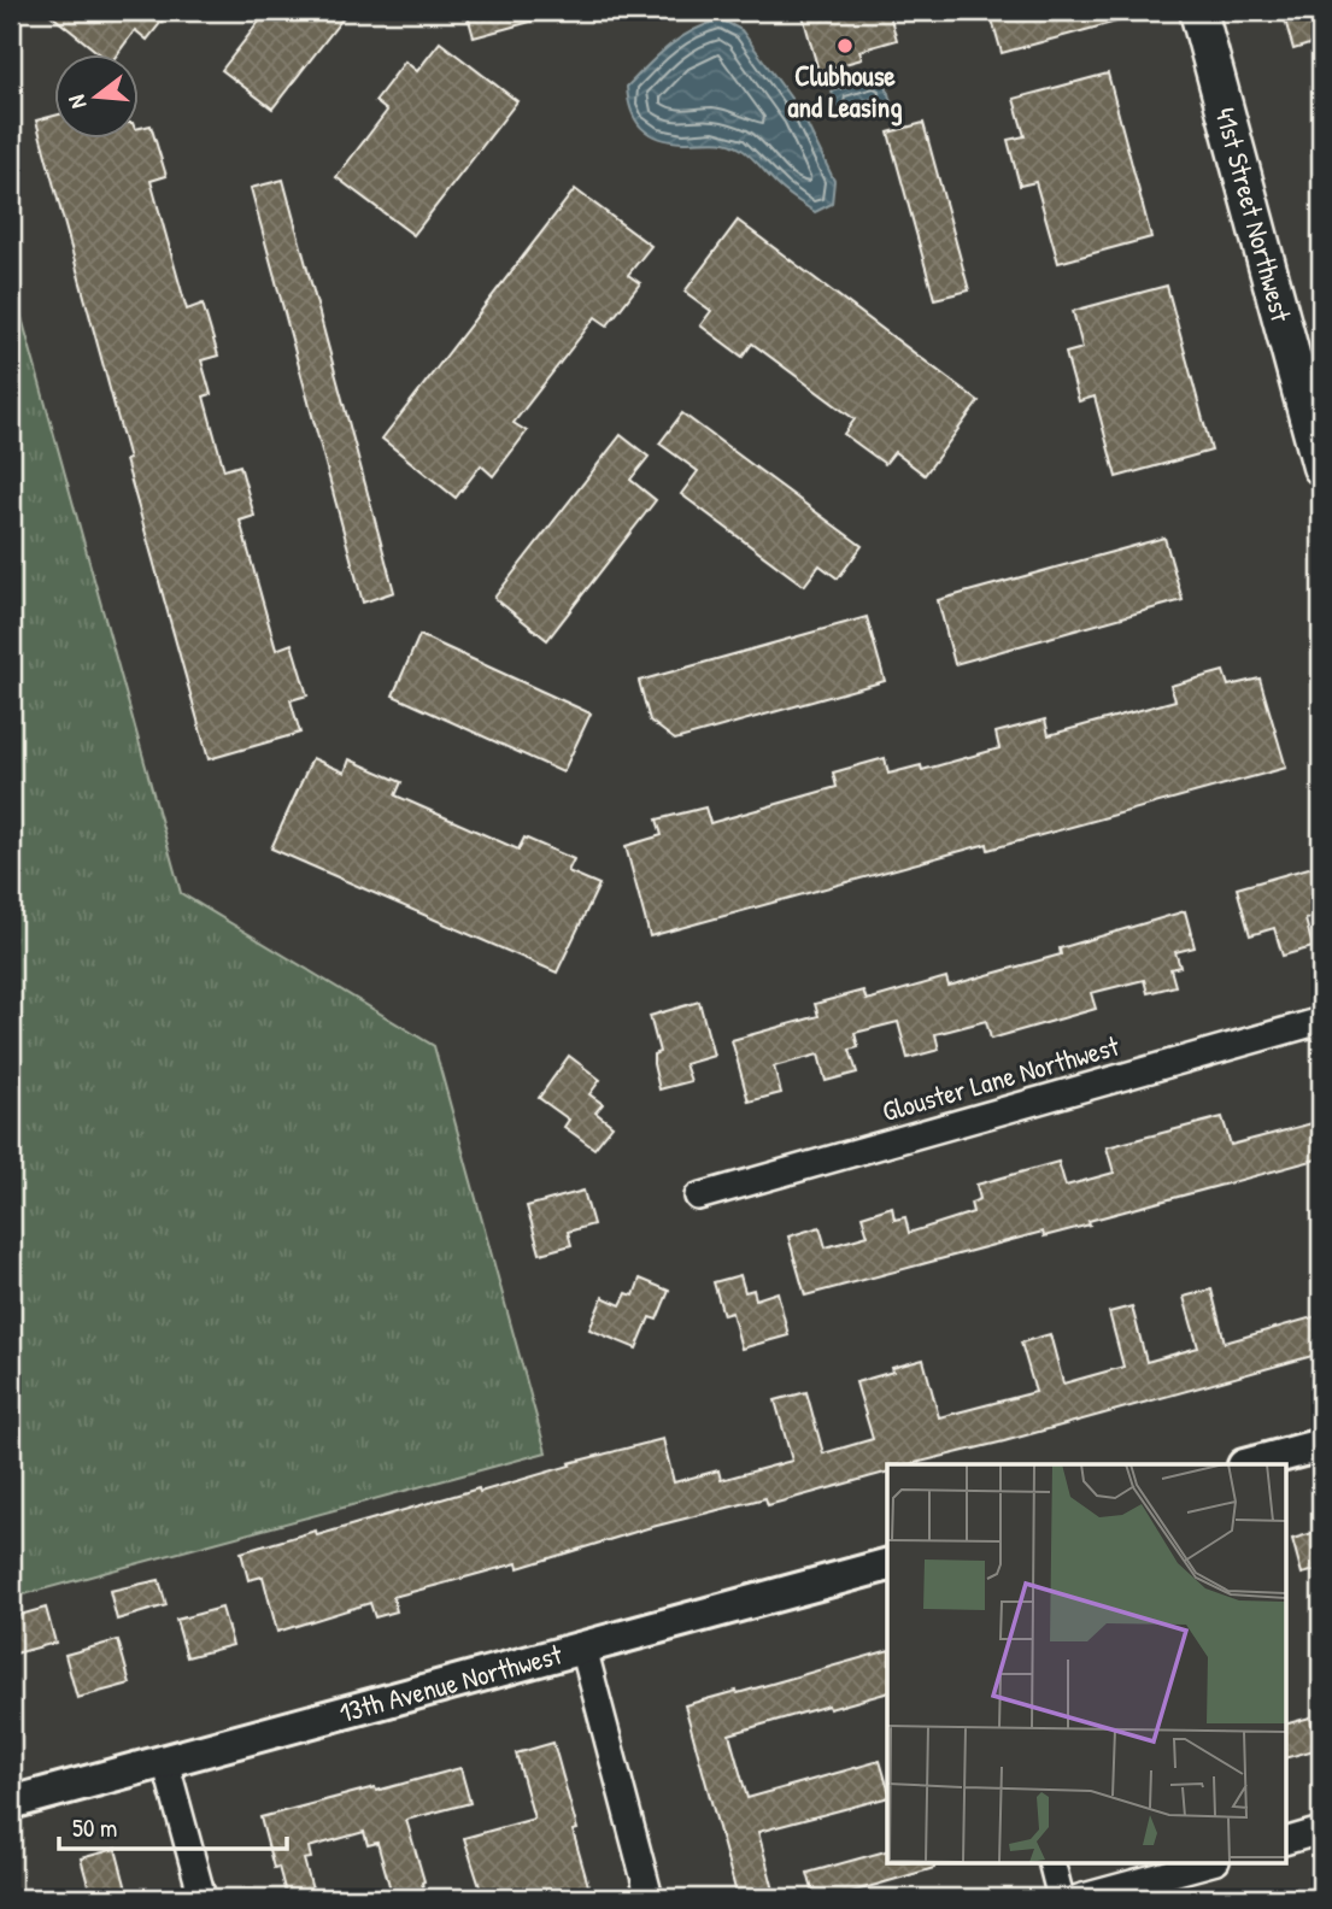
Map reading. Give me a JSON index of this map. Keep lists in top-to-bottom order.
{
  "streets": {
    "main road": ["41st Street Northwest"],
    "street": ["Glouster Lane Northwest", "13th Avenue Northwest"]
  },
  "places": ["Clubhouse and Leasing"],
  "scale_bar": "50 m",
  "north": "left"
}
